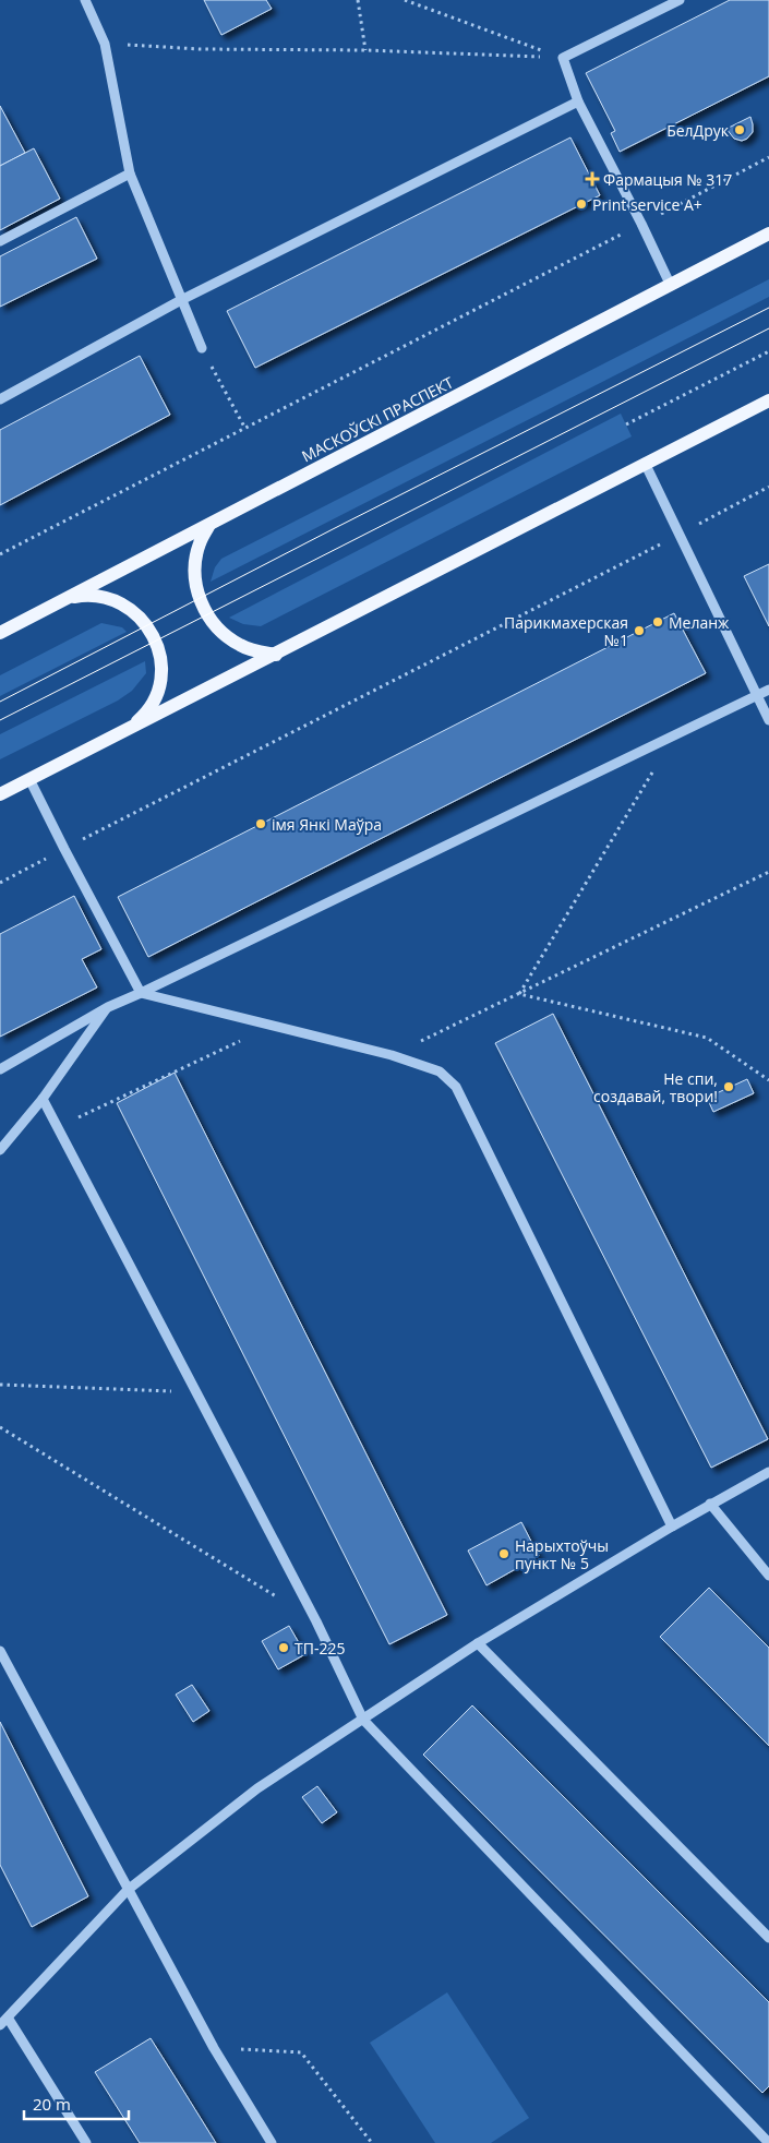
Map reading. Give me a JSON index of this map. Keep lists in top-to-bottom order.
{
  "streets": {
    "main road": ["МАСКОЎСКІ ПРАСПЕКТ"]
  },
  "places": {
    "other": [
      "БелДрук",
      "Print service A+",
      "Меланж",
      "Парикмахерская №1",
      "імя Янкі Маўра",
      "Не спи, создавай, твори!",
      "Нарыхтоўчы пункт № 5",
      "ТП-225"
    ],
    "health": ["Фармацыя № 317"]
  },
  "scale_bar": "20 m"
}
